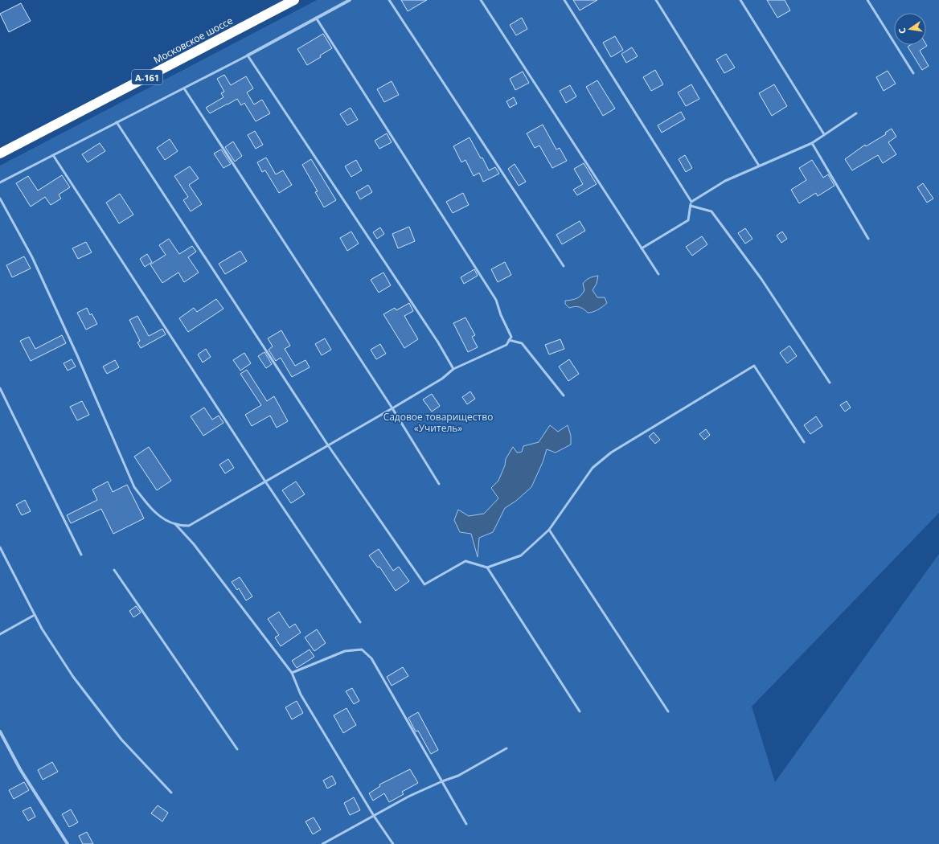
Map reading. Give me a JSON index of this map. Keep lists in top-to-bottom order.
{
  "streets": {
    "highway": ["Московское шоссе", "А-161"]
  },
  "parks": ["Садовое товарищество «Учитель»"],
  "north": "left"
}
